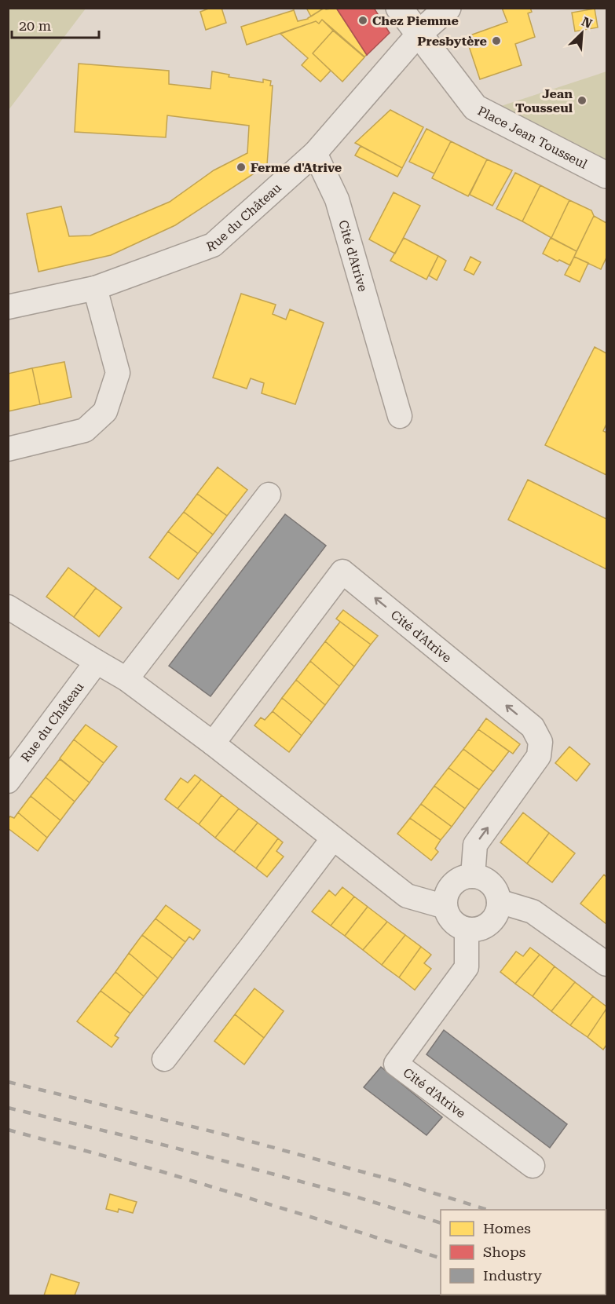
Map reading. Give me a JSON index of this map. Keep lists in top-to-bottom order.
{
  "streets": {
    "street": ["Place Jean Tousseul", "Rue du Château", "Cité d'Atrive"]
  },
  "crossings": [
    ["Place Jean Tousseul", "Rue du Château"],
    ["Rue du Château", "Cité d'Atrive"]
  ],
  "places": [
    "Chez Piemme",
    "Presbytère",
    "Jean Tousseul",
    "Ferme d'Atrive"
  ],
  "legend": ["Homes", "Shops", "Industry"],
  "scale_bar": "20 m",
  "north": "top right"
}
